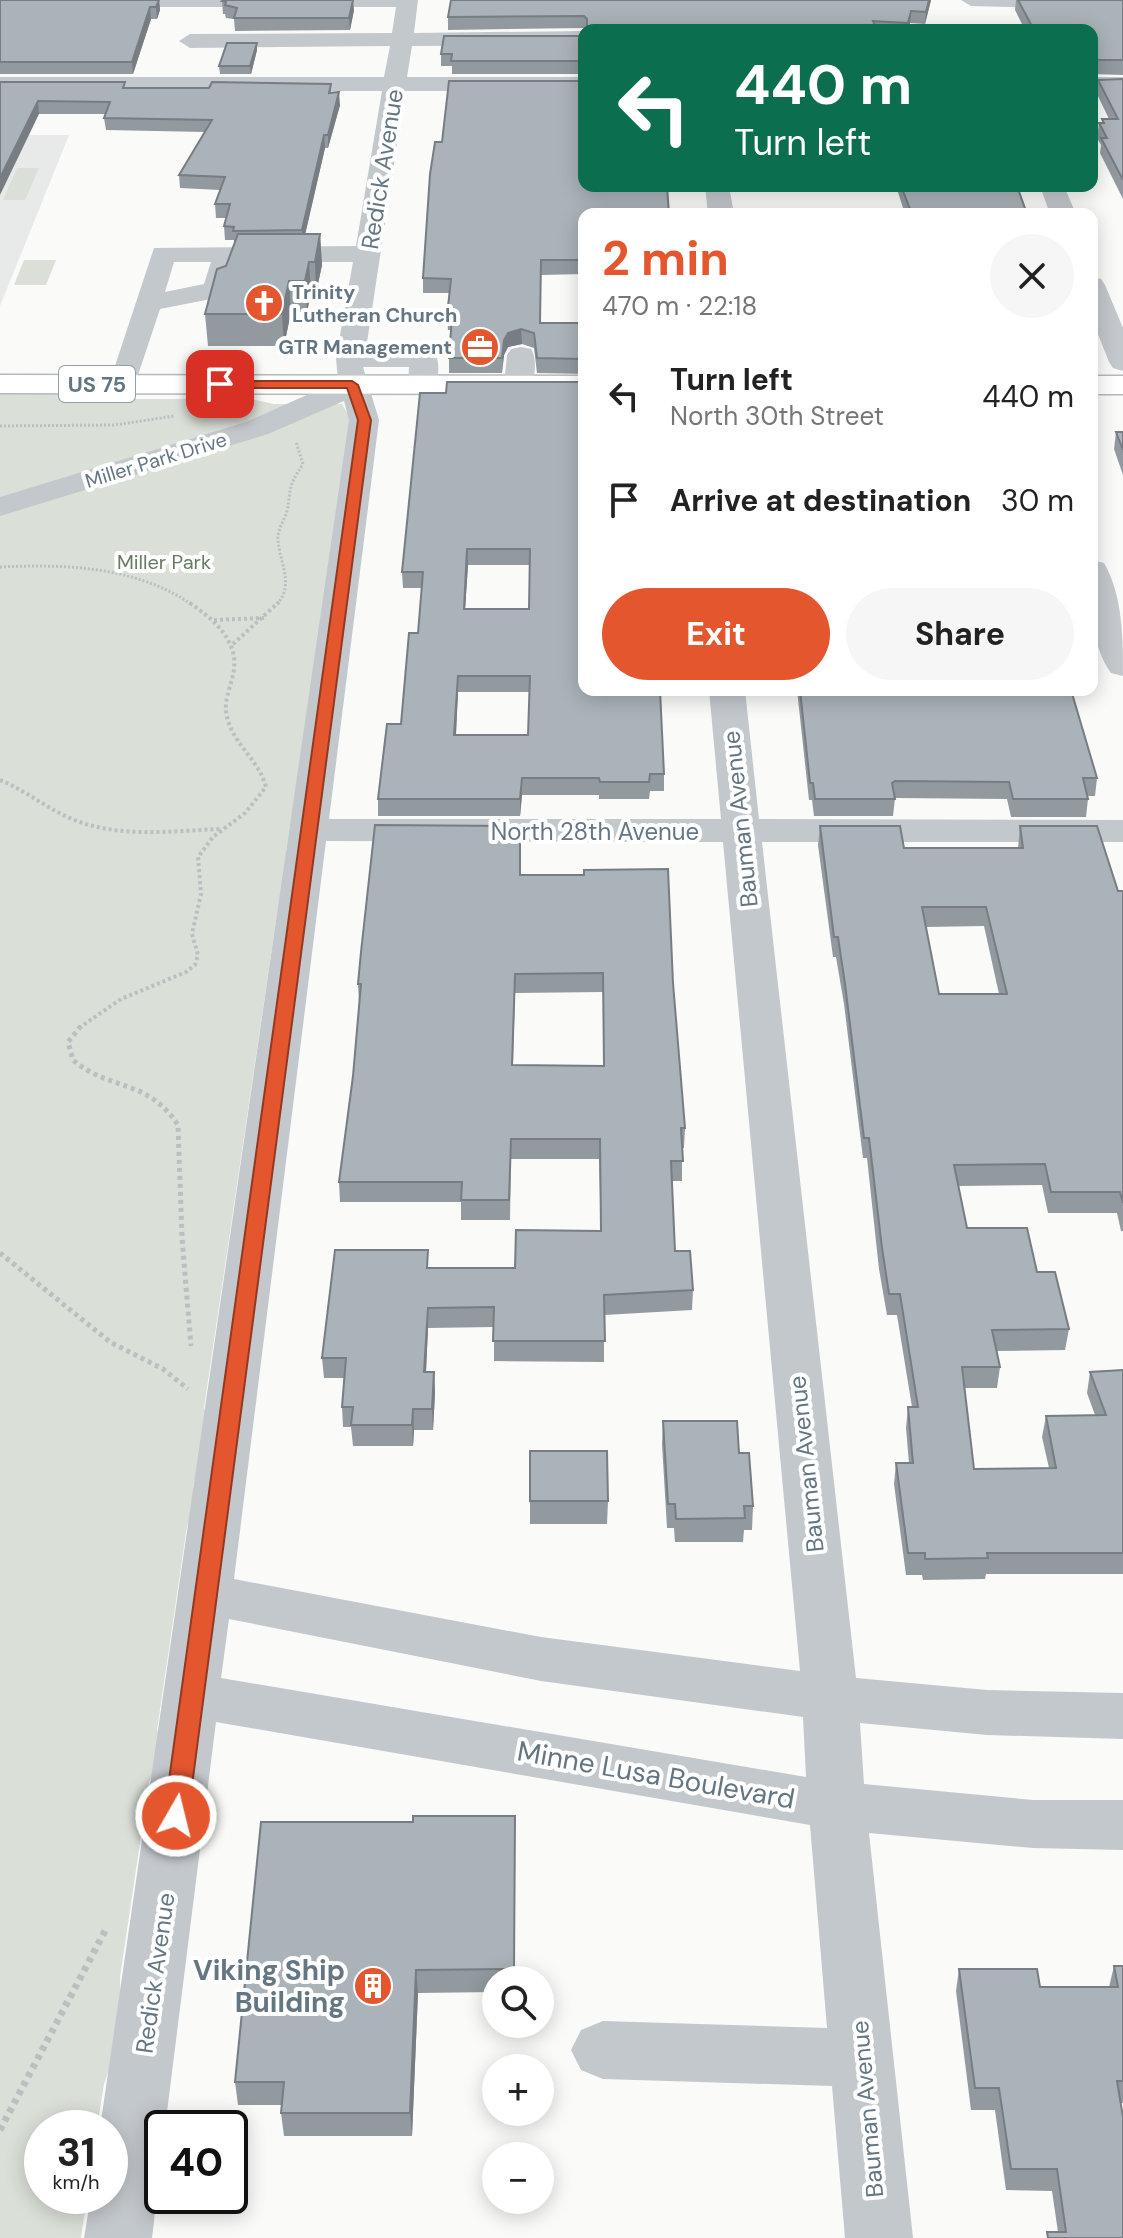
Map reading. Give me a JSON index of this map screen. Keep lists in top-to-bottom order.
{
  "streets": {
    "highway": ["US 75"],
    "street": [
      "Redick Avenue",
      "Miller Park Drive",
      "Bauman Avenue",
      "North 28th Avenue",
      "Minne Lusa Boulevard"
    ]
  },
  "crossings": [
    ["Redick Avenue", "US 75"],
    ["Redick Avenue", "Miller Park Drive"],
    ["Redick Avenue", "North 28th Avenue"],
    ["Redick Avenue", "Minne Lusa Boulevard"],
    ["US 75", "Miller Park Drive"],
    ["Bauman Avenue", "North 28th Avenue"],
    ["Bauman Avenue", "Minne Lusa Boulevard"]
  ],
  "parks": ["Miller Park"],
  "places": {
    "church": ["Trinity Lutheran Church"],
    "office": ["GTR Management"],
    "building": ["Viking Ship Building"]
  },
  "page": {
    "turn": ["440 m", "Turn left"],
    "heading": ["2 min", "470 m · 22:18"],
    "list": [
      {
        "name": "Turn left",
        "note": "North 30th Street",
        "value": "440 m"
      },
      {
        "name": "Arrive at destination",
        "value": "30 m"
      }
    ],
    "buttons": ["Exit", "Share"],
    "map_buttons": ["+", "−"],
    "speed": "31 km/h",
    "limit": "40"
  }
}
